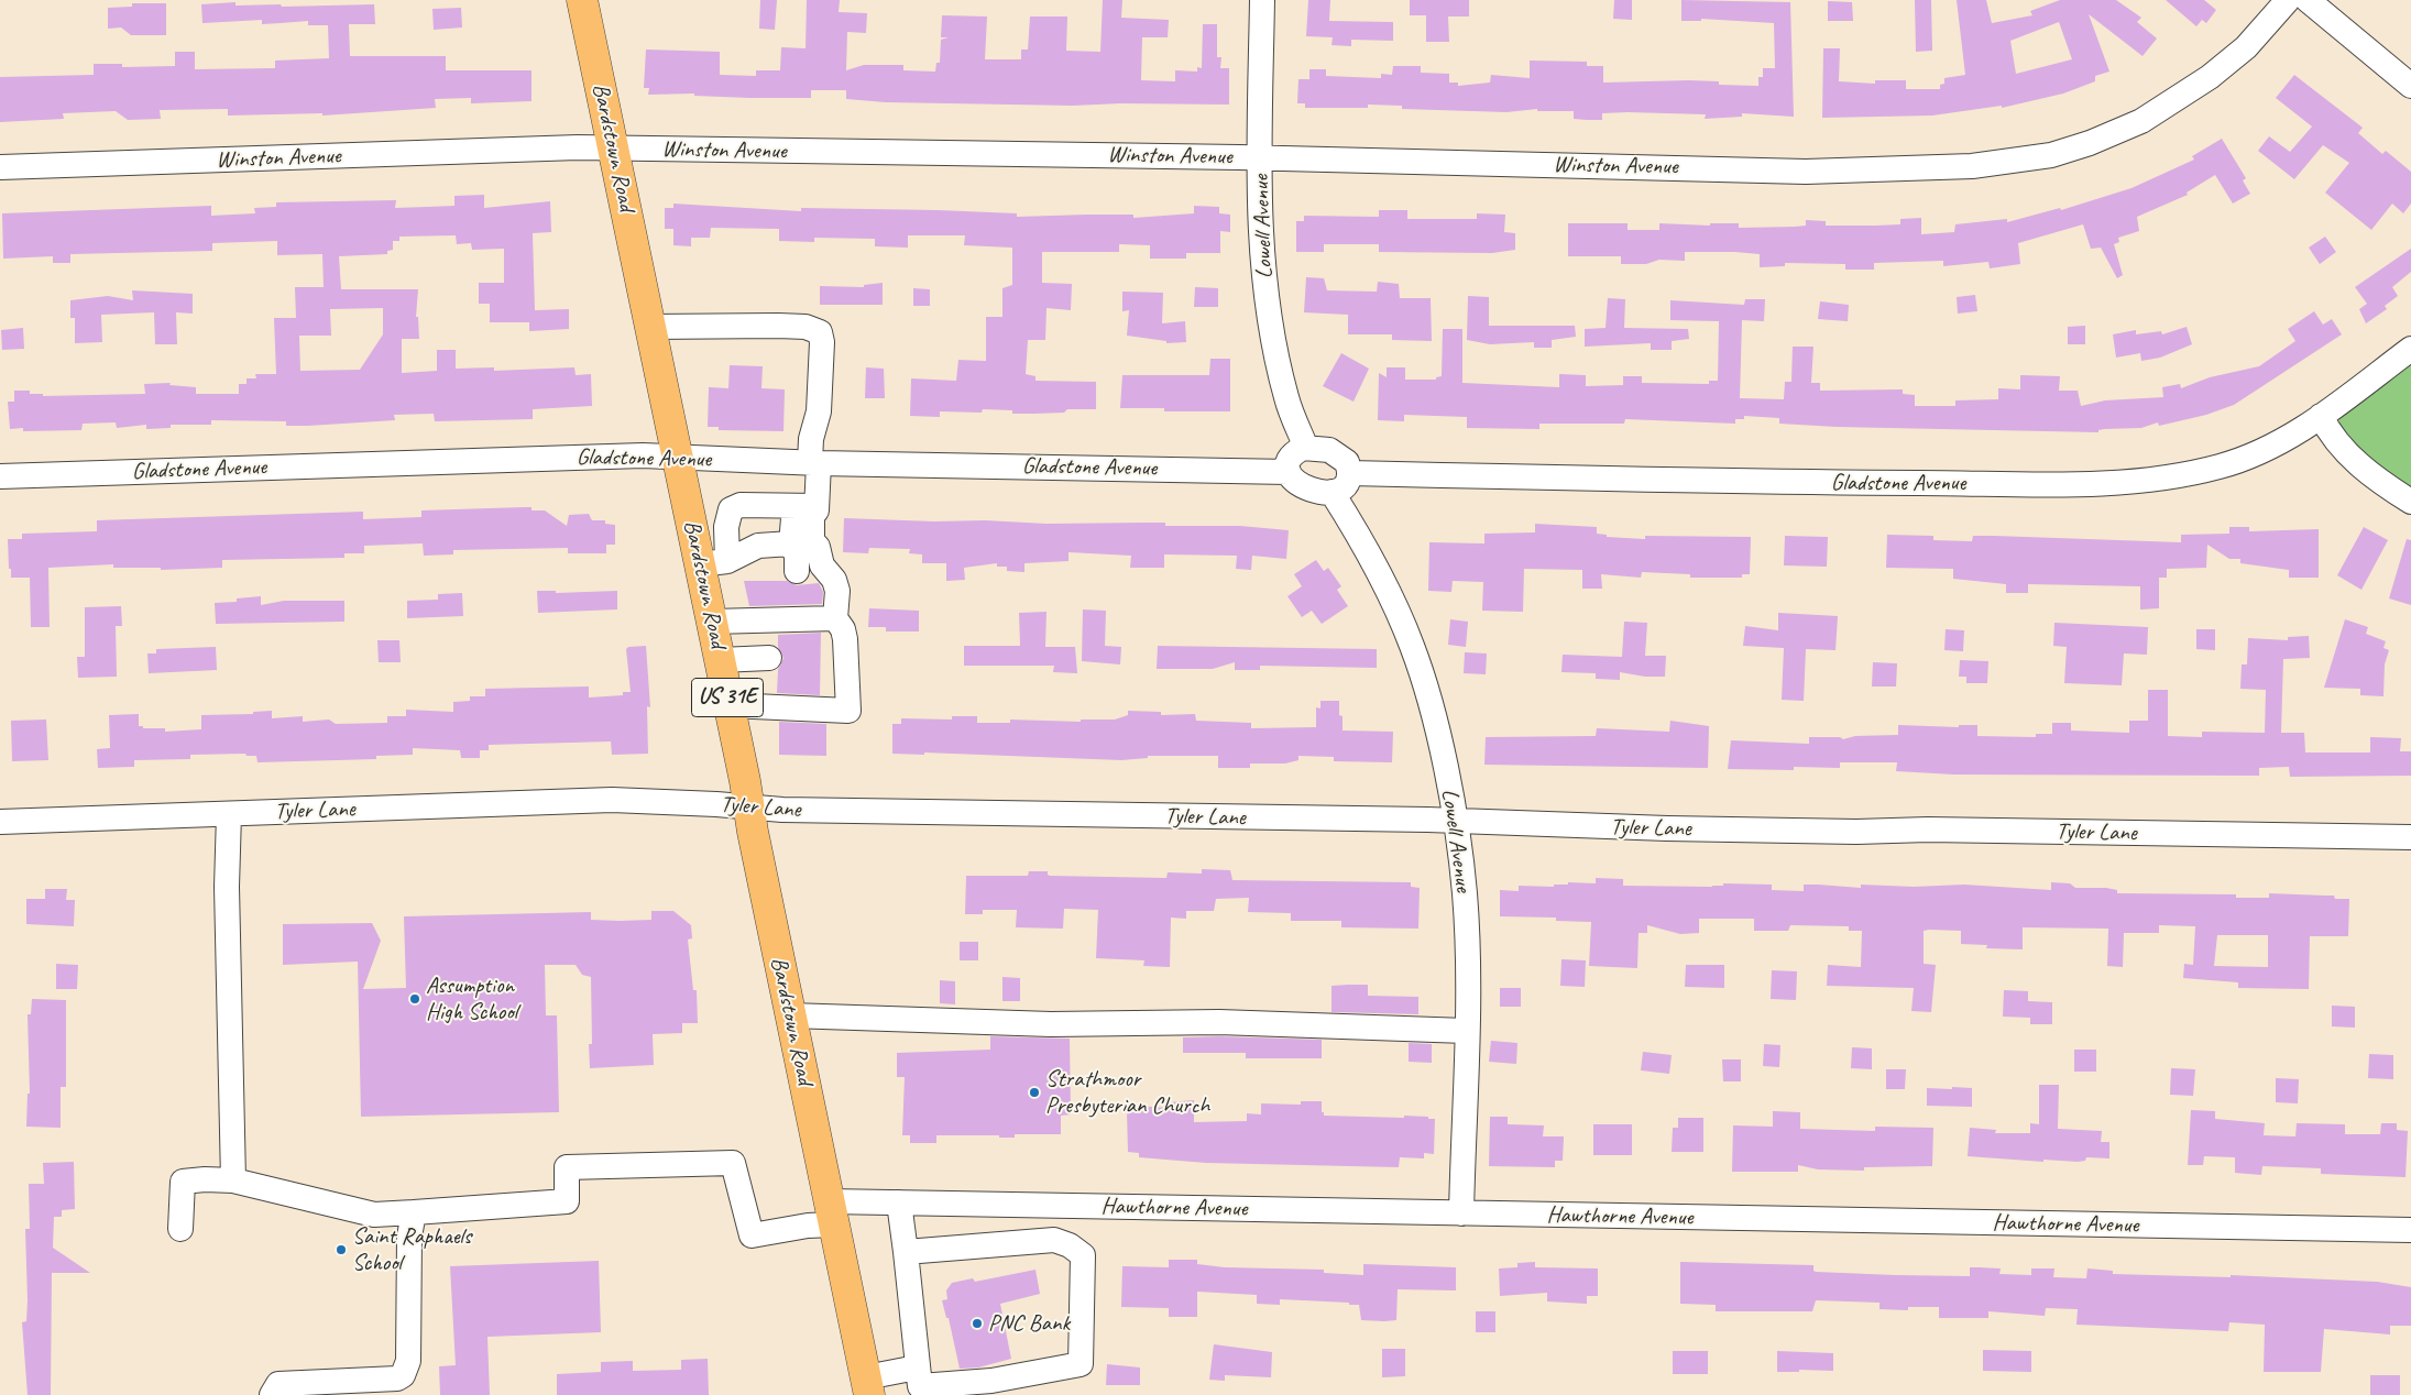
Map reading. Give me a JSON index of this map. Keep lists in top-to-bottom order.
{
  "streets": {
    "main road": ["Bardstown Road", "US 31E"],
    "street": [
      "Winston Avenue",
      "Lowell Avenue",
      "Gladstone Avenue",
      "Tyler Lane",
      "Hawthorne Avenue"
    ]
  },
  "crossings": [
    ["Bardstown Road", "Winston Avenue"],
    ["Bardstown Road", "Gladstone Avenue"],
    ["Bardstown Road", "Tyler Lane"],
    ["Bardstown Road", "Hawthorne Avenue"],
    ["Winston Avenue", "Lowell Avenue"],
    ["Lowell Avenue", "Gladstone Avenue"],
    ["Lowell Avenue", "Tyler Lane"],
    ["Lowell Avenue", "Hawthorne Avenue"]
  ],
  "places": [
    "Assumption High School",
    "Strathmoor Presbyterian Church",
    "Saint Raphaels School",
    "PNC Bank"
  ]
}
